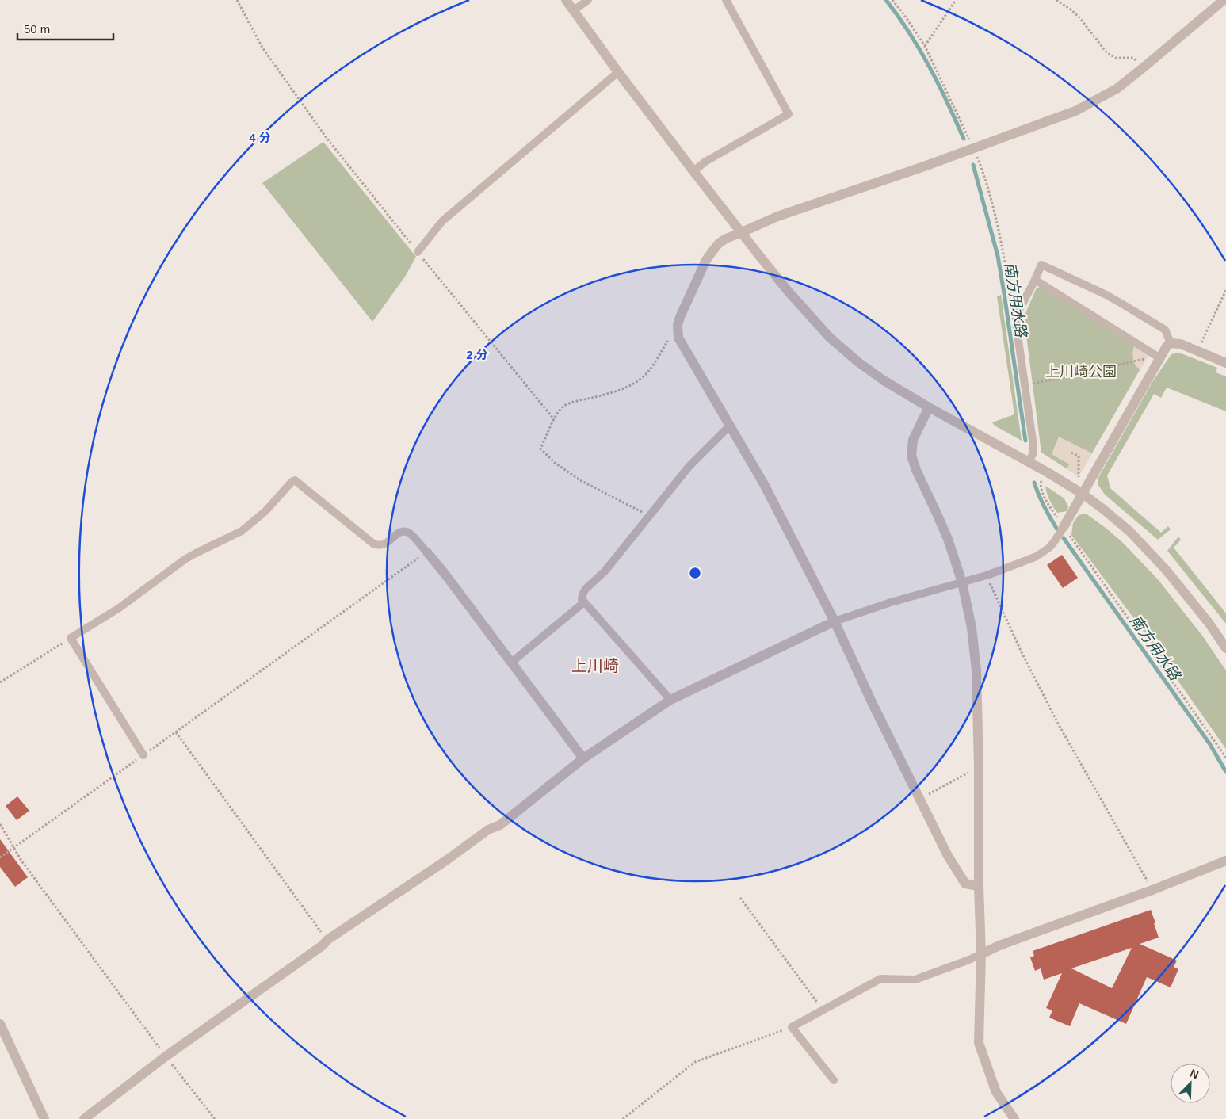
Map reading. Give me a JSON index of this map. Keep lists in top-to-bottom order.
{
  "districts": ["上川崎"],
  "water": ["南方用水路"],
  "parks": ["上川崎公園"],
  "scale_bar": "50 m",
  "north": "top right",
  "rings": ["4 分", "2 分"]
}
